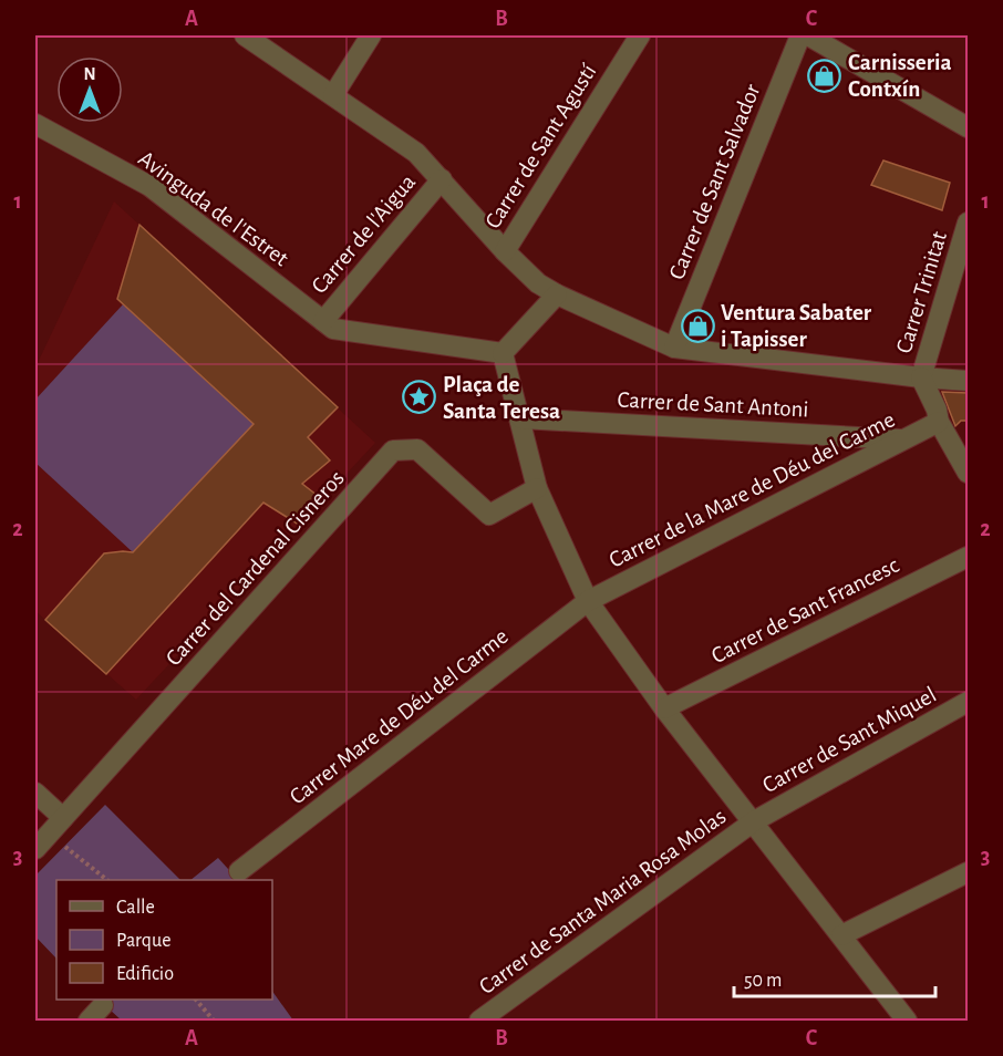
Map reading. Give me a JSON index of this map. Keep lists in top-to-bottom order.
{
  "streets": {
    "street": [
      "Carrer de Sant Agustí",
      "Carrer de Sant Salvador",
      "Avinguda de l'Estret",
      "Carrer de l'Aigua",
      "Carrer Trinitat",
      "Carrer de Sant Antoni",
      "Carrer de la Mare de Déu del Carme",
      "Carrer del Cardenal Cisneros",
      "Carrer de Sant Francesc",
      "Carrer Mare de Déu del Carme",
      "Carrer de Sant Miquel",
      "Carrer de Santa Maria Rosa Molas"
    ]
  },
  "crossings": [
    ["Avinguda de l'Estret", "Carrer de l'Aigua"],
    ["Carrer de Sant Antoni", "Carrer de la Mare de Déu del Carme"],
    ["Carrer de la Mare de Déu del Carme", "Carrer Mare de Déu del Carme"],
    ["Carrer de Sant Miquel", "Carrer de Santa Maria Rosa Molas"]
  ],
  "places": {
    "shop": ["Carnisseria Contxín", "Ventura Sabater i Tapisser"],
    "place": ["Plaça de Santa Teresa"]
  },
  "legend": ["Calle", "Parque", "Edificio"],
  "scale_bar": "50 m",
  "north": "top",
  "grid": {
    "columns": ["A", "B", "C"],
    "rows": ["1", "2", "3"]
  }
}
